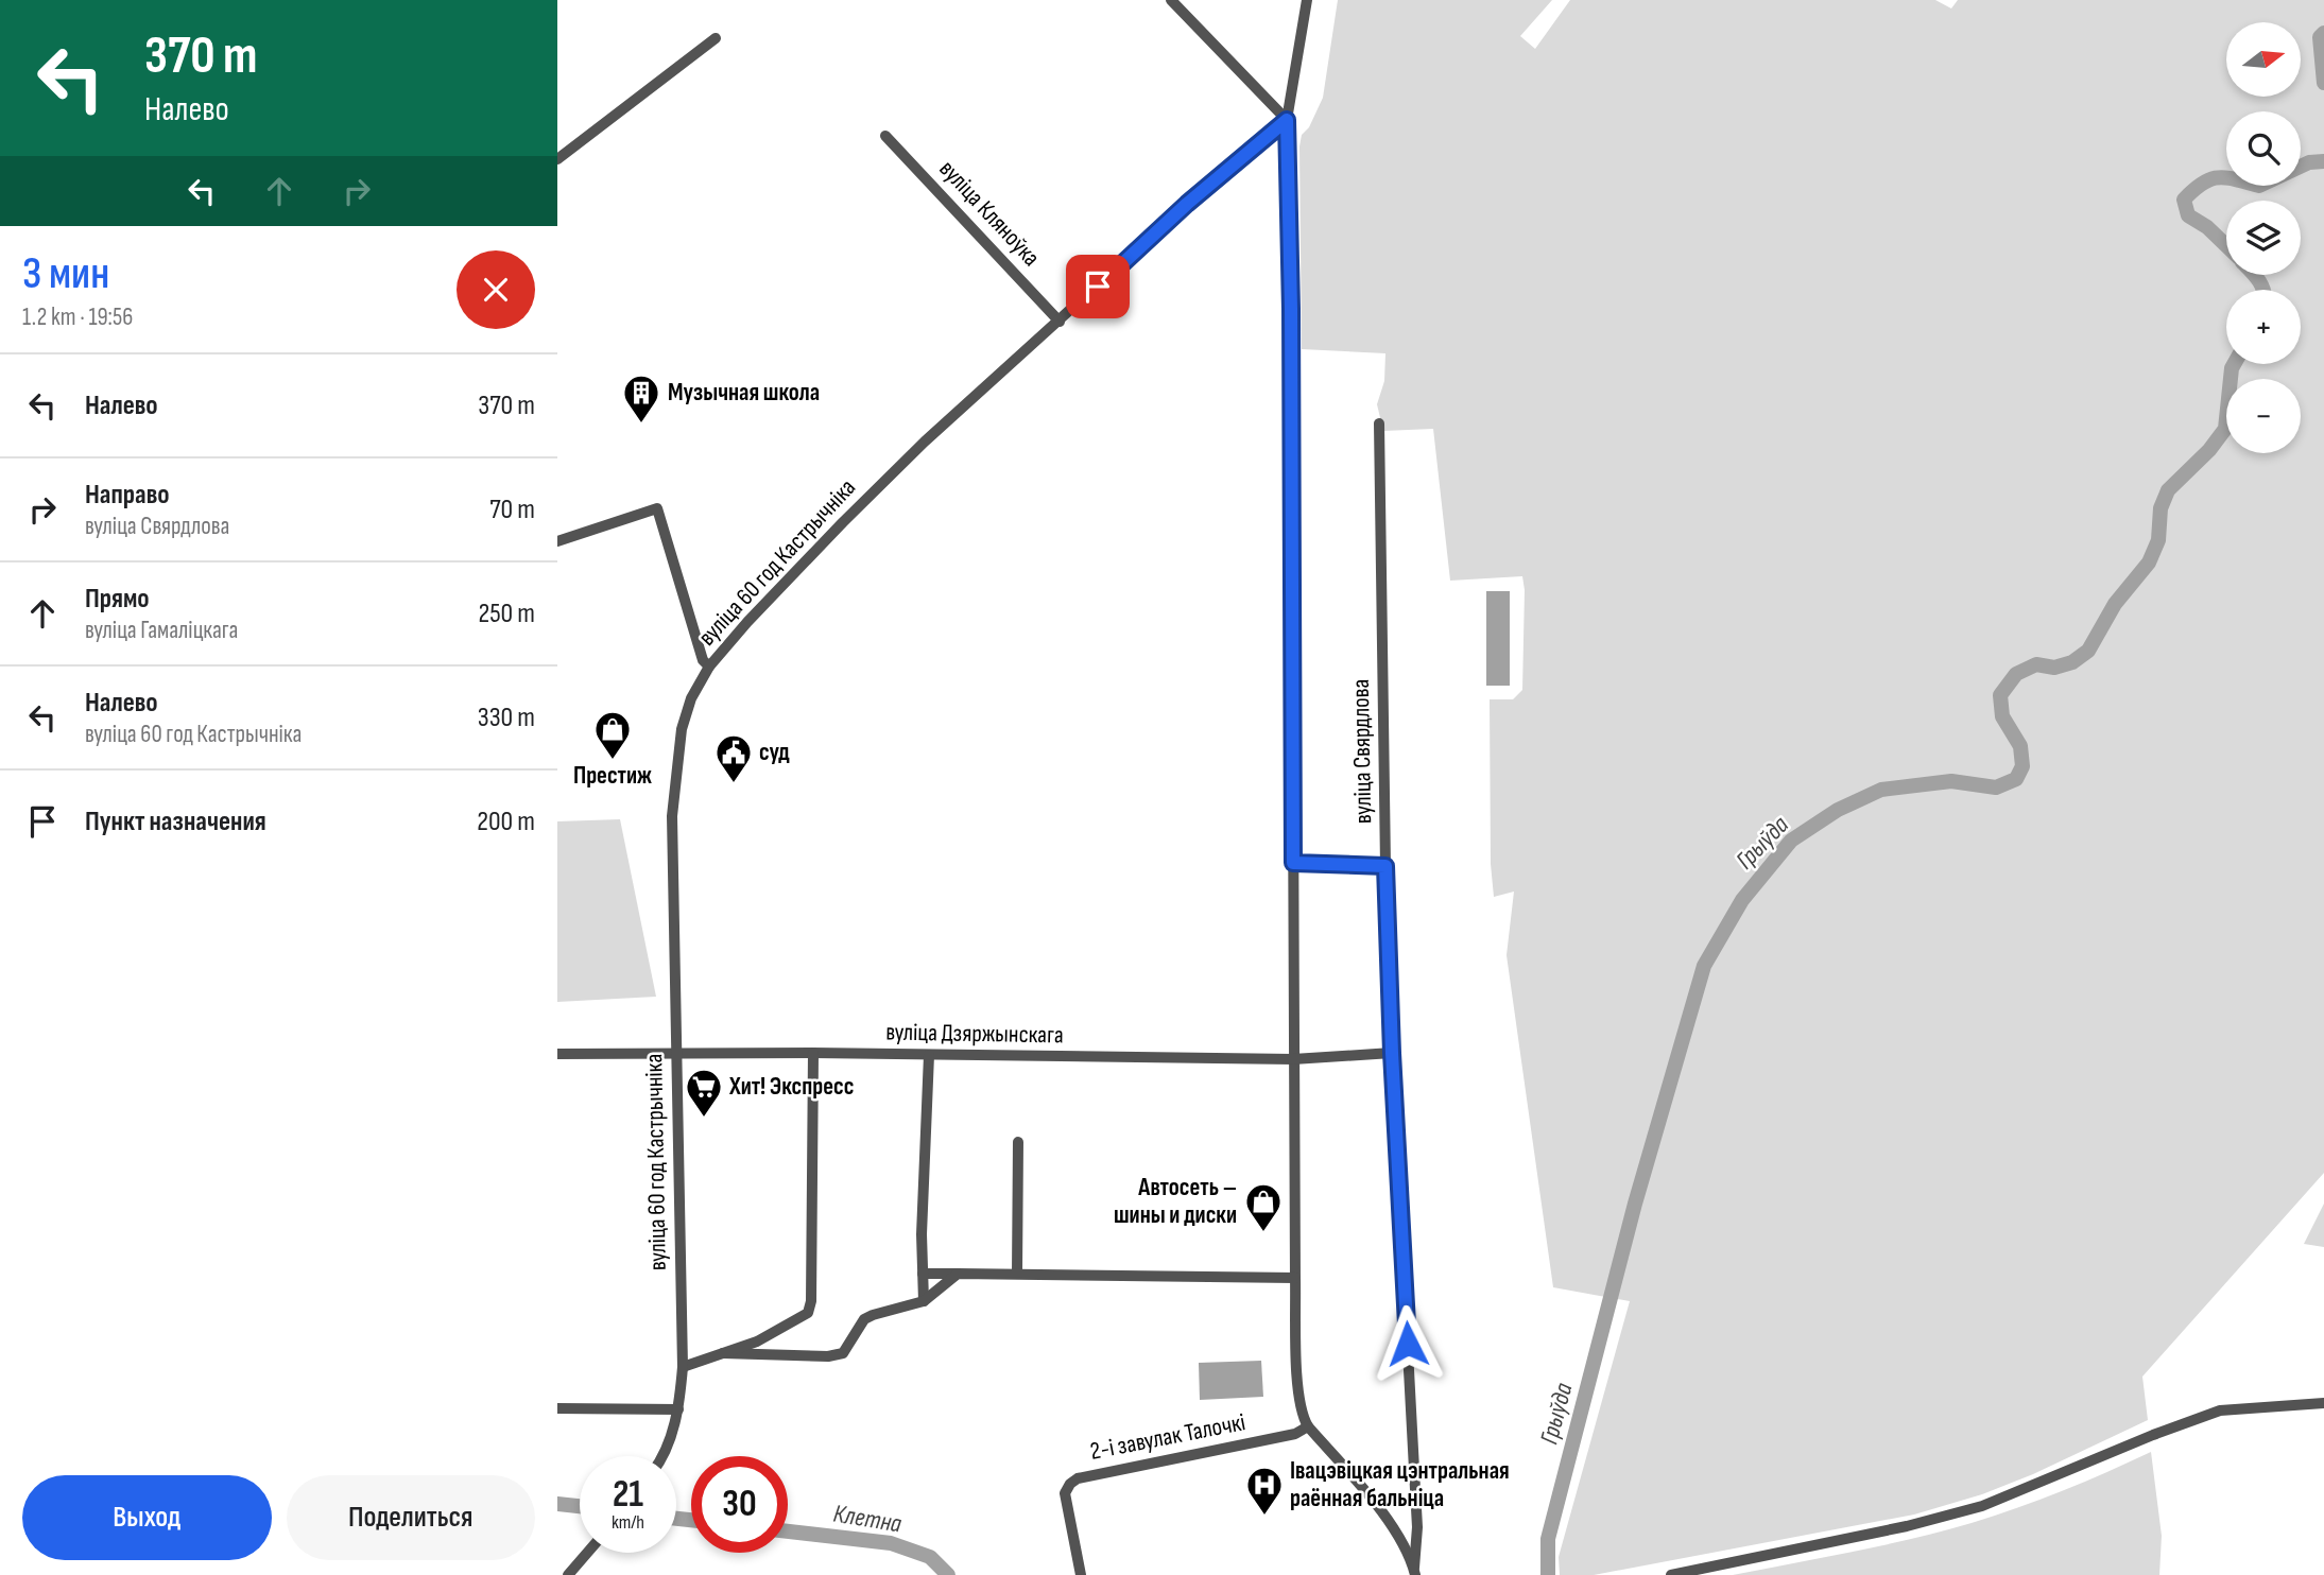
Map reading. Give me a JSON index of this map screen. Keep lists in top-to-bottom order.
{
  "streets": {
    "street": [
      "вуліца Кляноўка",
      "вуліца 60 год Кастрычніка",
      "вуліца Свярдлова",
      "вуліца Дзяржынскага",
      "2-і завулак Талочкі"
    ]
  },
  "crossings": [
    ["вуліца Кляноўка", "вуліца 60 год Кастрычніка"],
    ["вуліца 60 год Кастрычніка", "вуліца Свярдлова"],
    ["вуліца 60 год Кастрычніка", "вуліца Дзяржынскага"],
    ["вуліца Свярдлова", "вуліца Дзяржынскага"],
    ["вуліца Свярдлова", "2-і завулак Талочкі"]
  ],
  "water": ["Грыўда", "Клетна"],
  "places": {
    "building": ["Музычная школа"],
    "shop": ["Престиж", "Автосеть – шины и диски"],
    "public building": ["суд"],
    "supermarket": ["Хит! Экспресс"],
    "hospital": ["Івацэвіцкая цэнтральная раённая бальніца"]
  },
  "north": "right",
  "page": {
    "turn": ["370 m", "Налево"],
    "map_buttons": ["+", "−"],
    "heading": ["3 мин", "1.2 km · 19:56"],
    "list": [
      {
        "name": "Налево",
        "value": "370 m"
      },
      {
        "name": "Направо",
        "note": "вуліца Свярдлова",
        "value": "70 m"
      },
      {
        "name": "Прямо",
        "note": "вуліца Гамаліцкага",
        "value": "250 m"
      },
      {
        "name": "Налево",
        "note": "вуліца 60 год Кастрычніка",
        "value": "330 m"
      },
      {
        "name": "Пункт назначения",
        "value": "200 m"
      }
    ],
    "speed": "21 km/h",
    "limit": "30",
    "buttons": ["Выход", "Поделиться"]
  }
}
